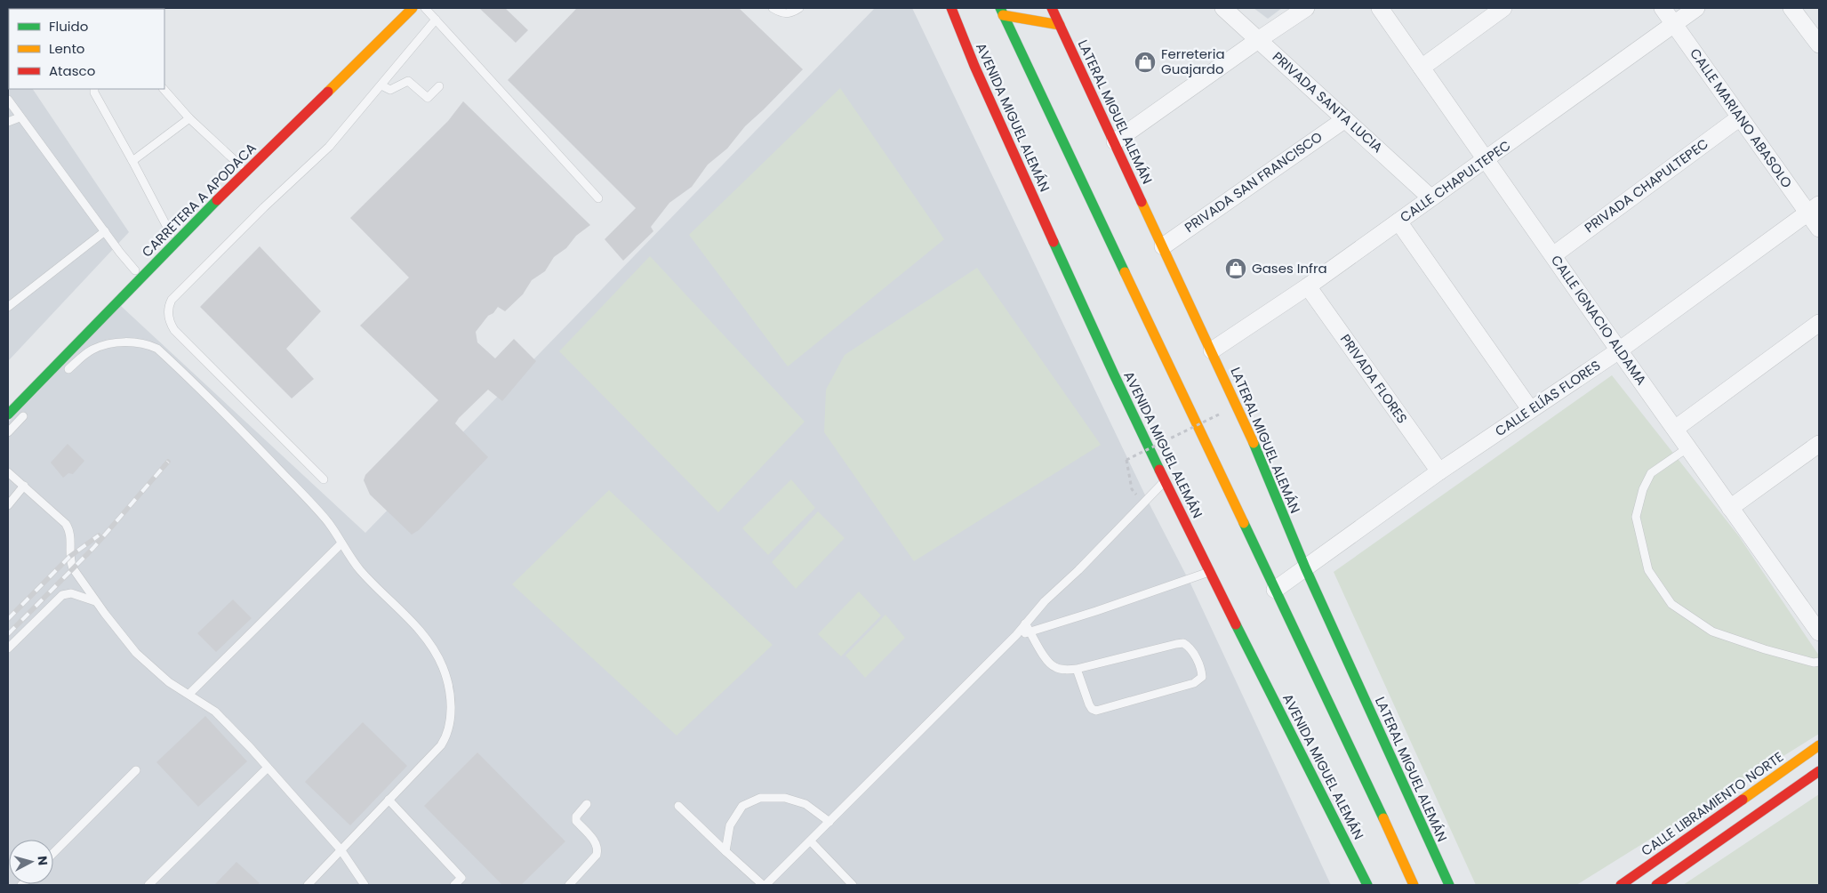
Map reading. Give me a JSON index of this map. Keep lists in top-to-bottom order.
{
  "streets": {
    "main road": [
      "LATERAL MIGUEL ALEMÁN",
      "AVENIDA MIGUEL ALEMÁN",
      "CARRETERA A APODACA",
      "CALLE LIBRAMIENTO NORTE"
    ],
    "street": [
      "PRIVADA SANTA LUCIA",
      "CALLE MARIANO ABASOLO",
      "CALLE CHAPULTEPEC",
      "PRIVADA SAN FRANCISCO",
      "PRIVADA CHAPULTEPEC",
      "CALLE IGNACIO ALDAMA",
      "PRIVADA FLORES",
      "CALLE ELÍAS FLORES"
    ]
  },
  "crossings": [
    ["PRIVADA SANTA LUCIA", "CALLE CHAPULTEPEC"],
    ["PRIVADA SANTA LUCIA", "PRIVADA SAN FRANCISCO"],
    ["LATERAL MIGUEL ALEMÁN", "CALLE CHAPULTEPEC"],
    ["LATERAL MIGUEL ALEMÁN", "PRIVADA SAN FRANCISCO"],
    ["LATERAL MIGUEL ALEMÁN", "CALLE ELÍAS FLORES"],
    ["CALLE MARIANO ABASOLO", "CALLE CHAPULTEPEC"],
    ["CALLE MARIANO ABASOLO", "PRIVADA CHAPULTEPEC"],
    ["CALLE MARIANO ABASOLO", "CALLE ELÍAS FLORES"],
    ["CALLE CHAPULTEPEC", "CALLE IGNACIO ALDAMA"],
    ["CALLE CHAPULTEPEC", "PRIVADA FLORES"],
    ["PRIVADA CHAPULTEPEC", "CALLE IGNACIO ALDAMA"],
    ["CALLE IGNACIO ALDAMA", "CALLE ELÍAS FLORES"],
    ["PRIVADA FLORES", "CALLE ELÍAS FLORES"]
  ],
  "places": {
    "shop": ["Ferreteria Guajardo", "Gases Infra"]
  },
  "legend": ["Fluido", "Lento", "Atasco"],
  "north": "right"
}
